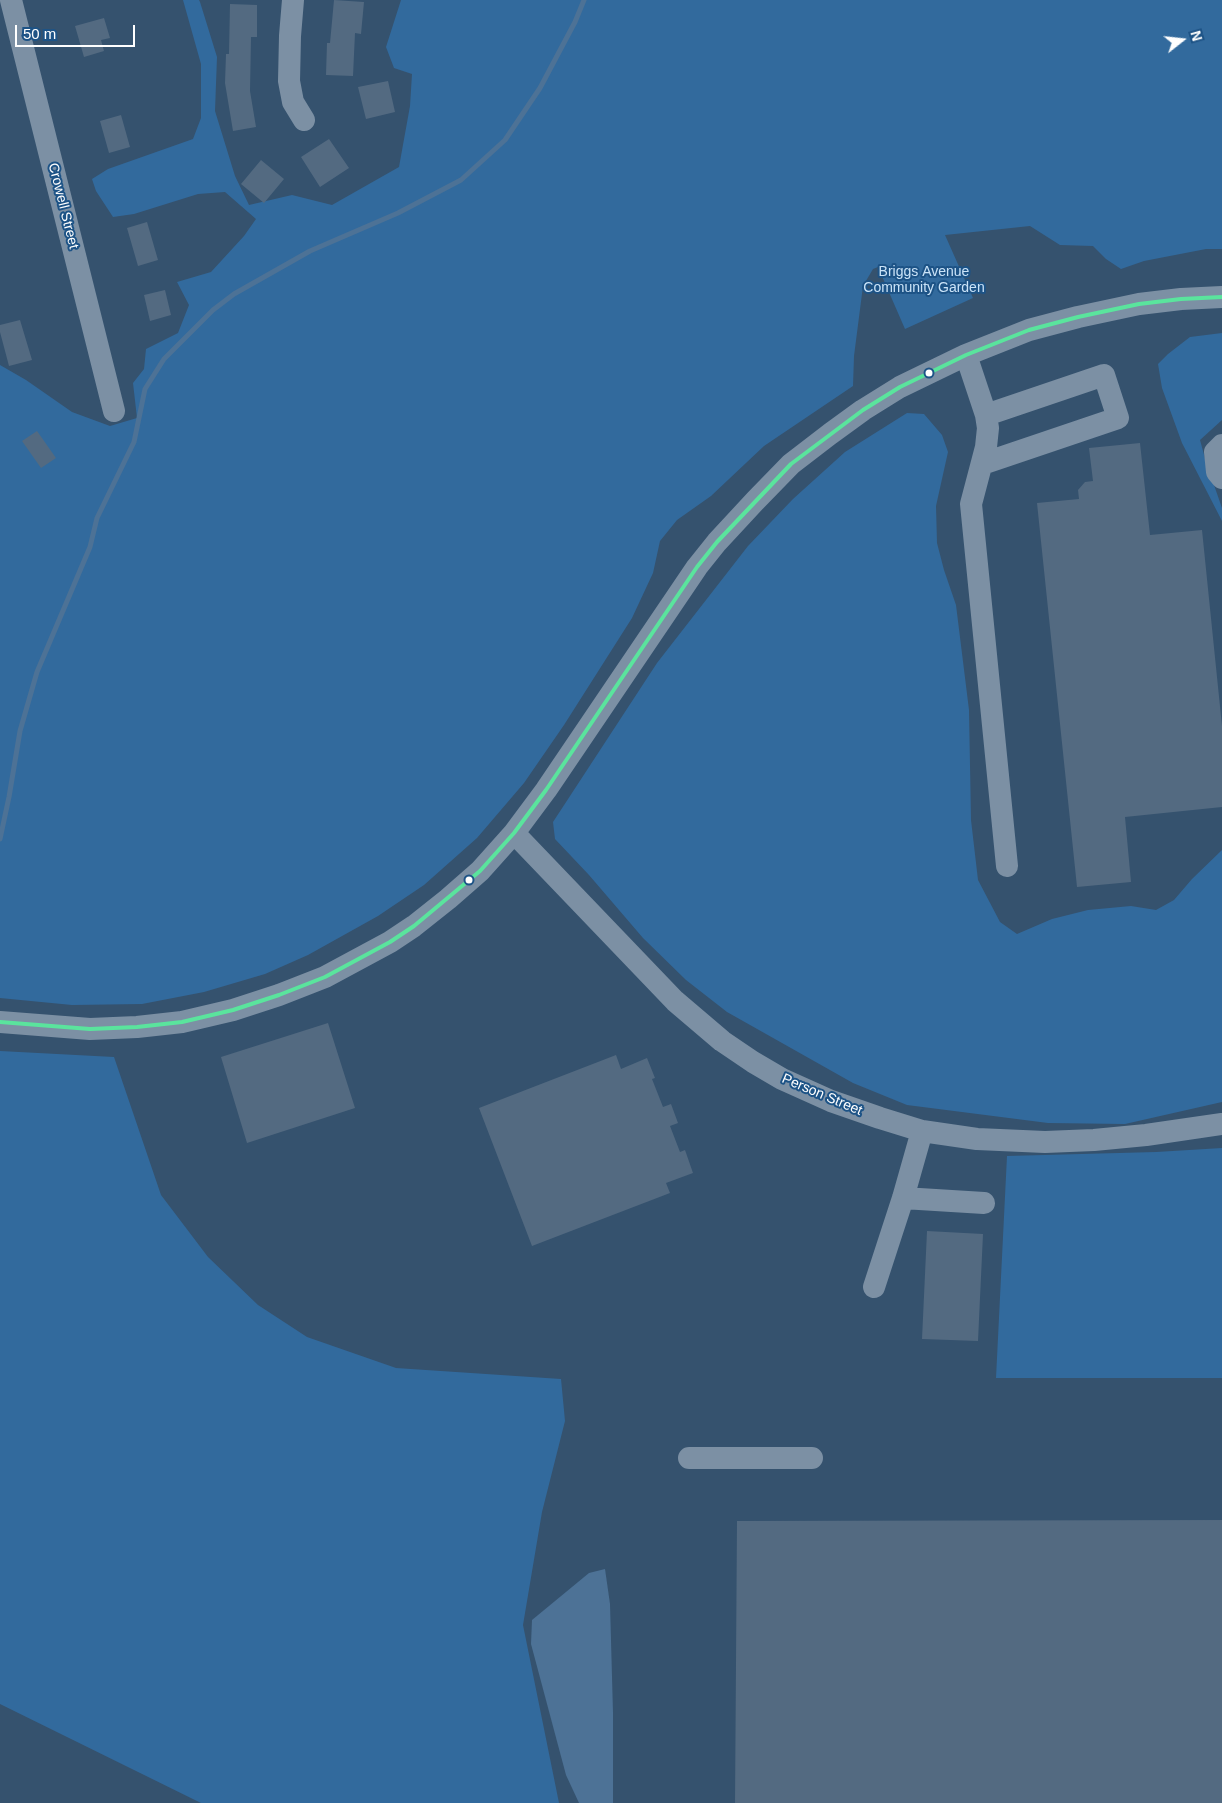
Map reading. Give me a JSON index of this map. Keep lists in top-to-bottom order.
{
  "streets": {
    "street": ["Crowell Street", "Person Street"]
  },
  "parks": ["Briggs Avenue Community Garden"],
  "scale_bar": "50 m",
  "north": "right"
}
